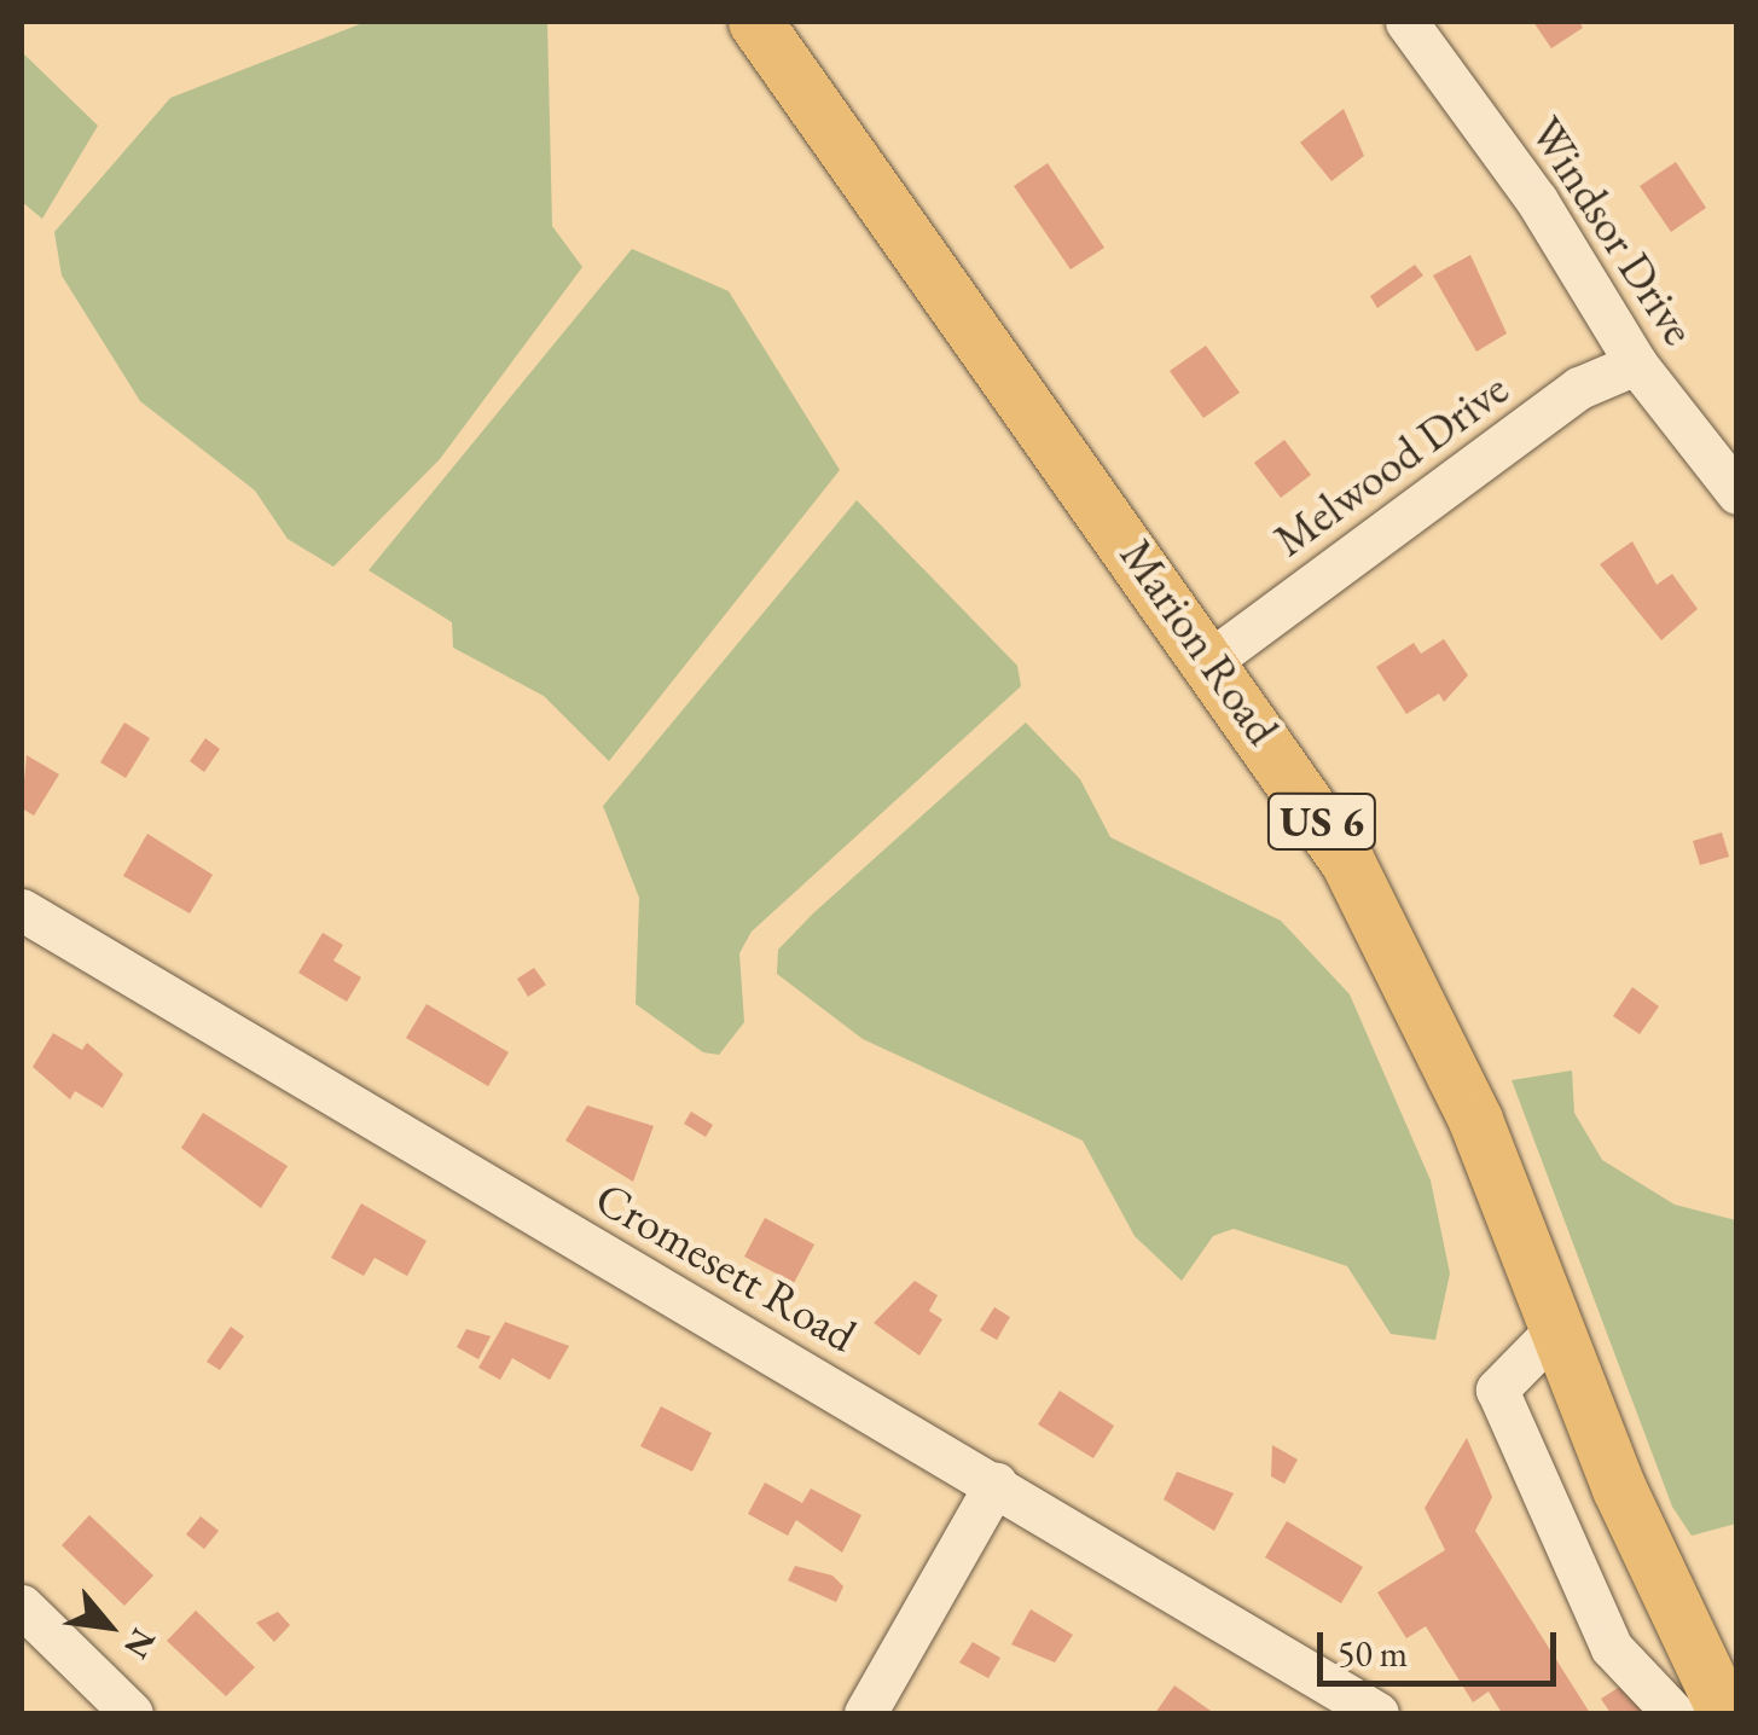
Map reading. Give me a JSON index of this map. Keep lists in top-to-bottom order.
{
  "streets": {
    "main road": ["Marion Road", "US 6"],
    "street": ["Windsor Drive", "Melwood Drive", "Cromesett Road"]
  },
  "crossings": [
    ["Windsor Drive", "Melwood Drive"],
    ["Melwood Drive", "Marion Road"]
  ],
  "scale_bar": "50 m",
  "north": "bottom right"
}
